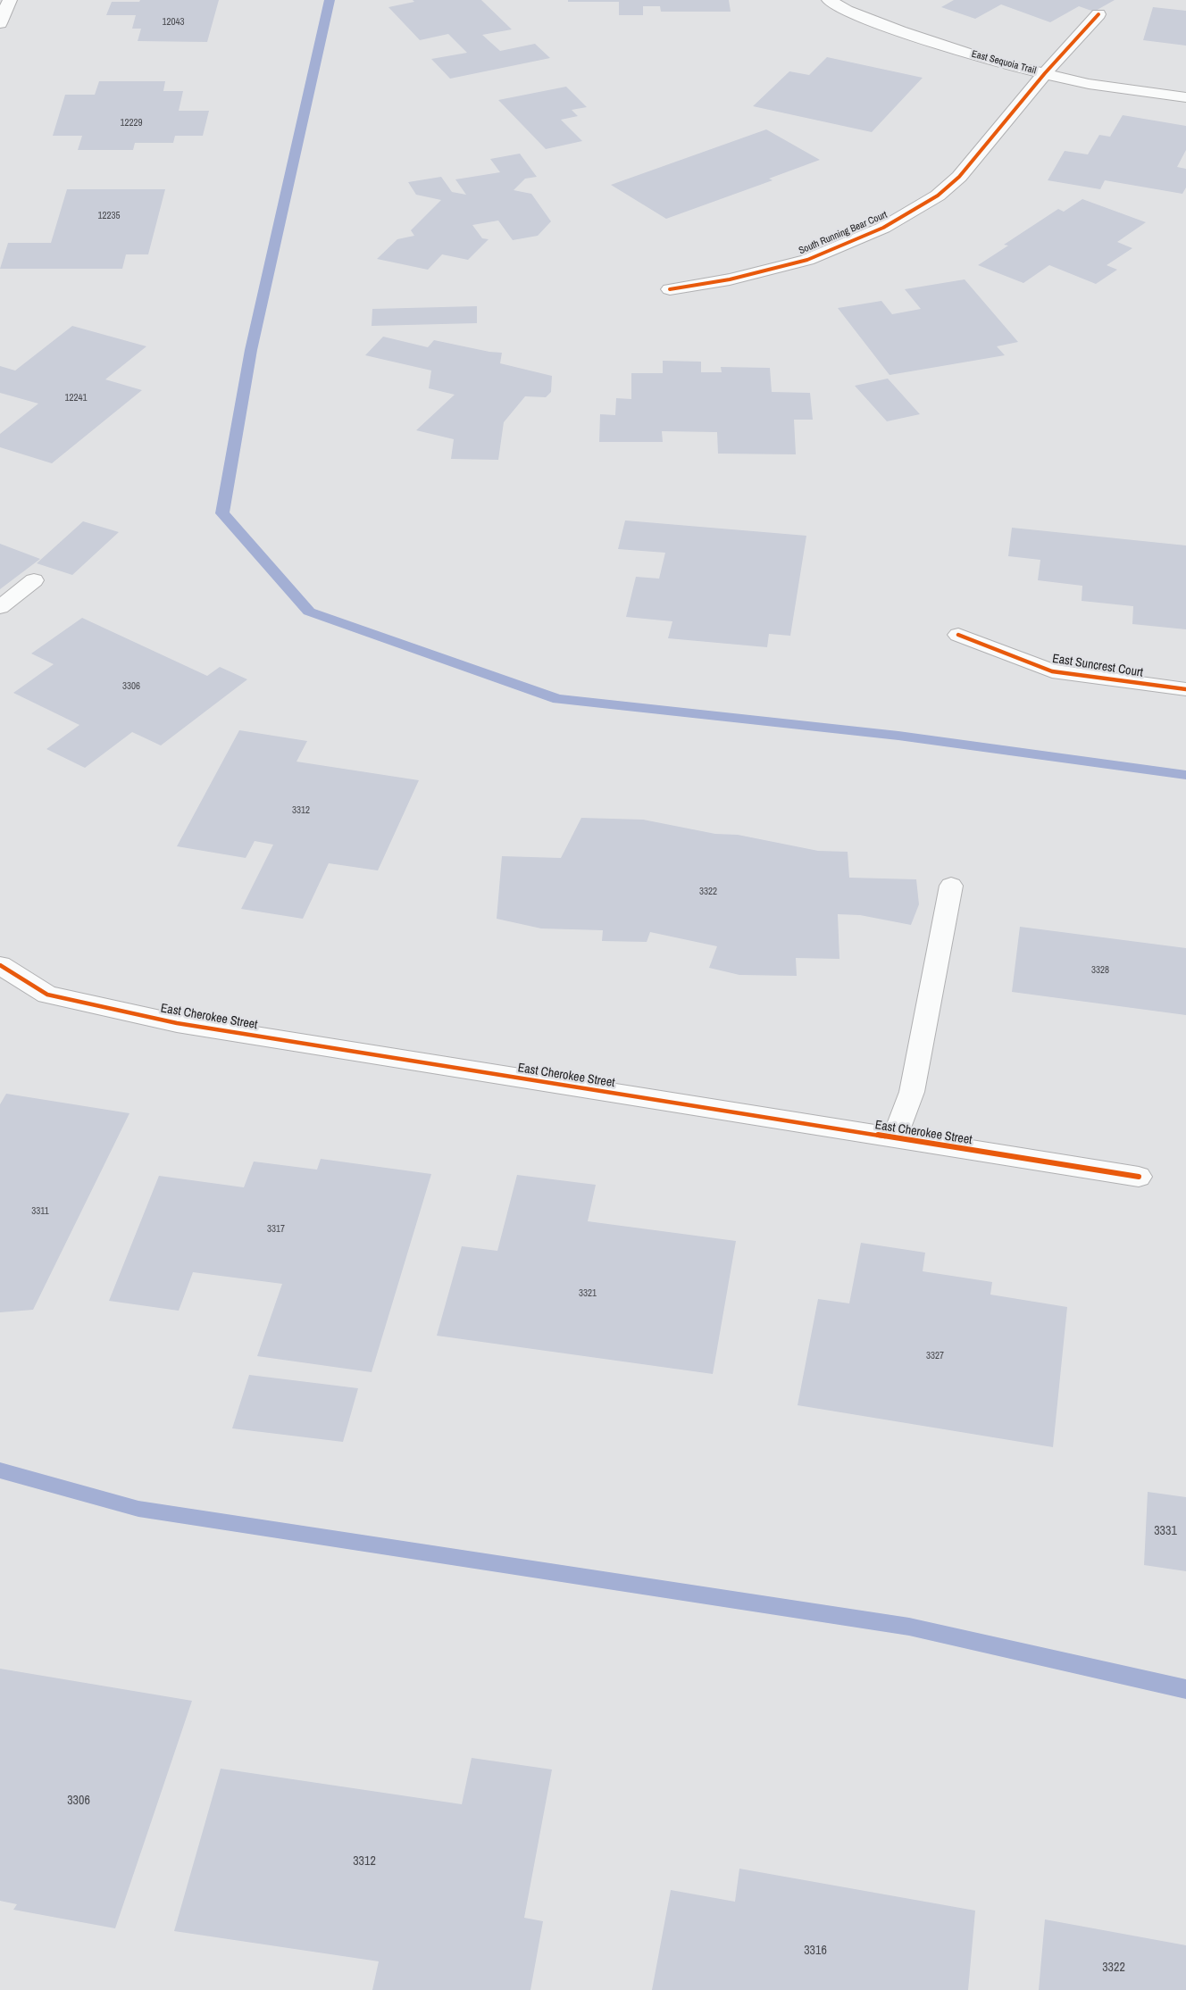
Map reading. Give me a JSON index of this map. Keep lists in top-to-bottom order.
{
  "streets": {
    "street": [
      "East Sequoia Trail",
      "South Running Bear Court",
      "East Suncrest Court",
      "East Cherokee Street"
    ]
  },
  "crossings": [
    ["East Sequoia Trail", "South Running Bear Court"]
  ],
  "house_numbers": [
    "12043",
    "12229",
    "12235",
    "12241",
    "3306",
    "3312",
    "3322",
    "3328",
    "3311",
    "3317",
    "3321",
    "3327",
    "3331",
    "3306",
    "3312",
    "3316",
    "3322"
  ]
}
